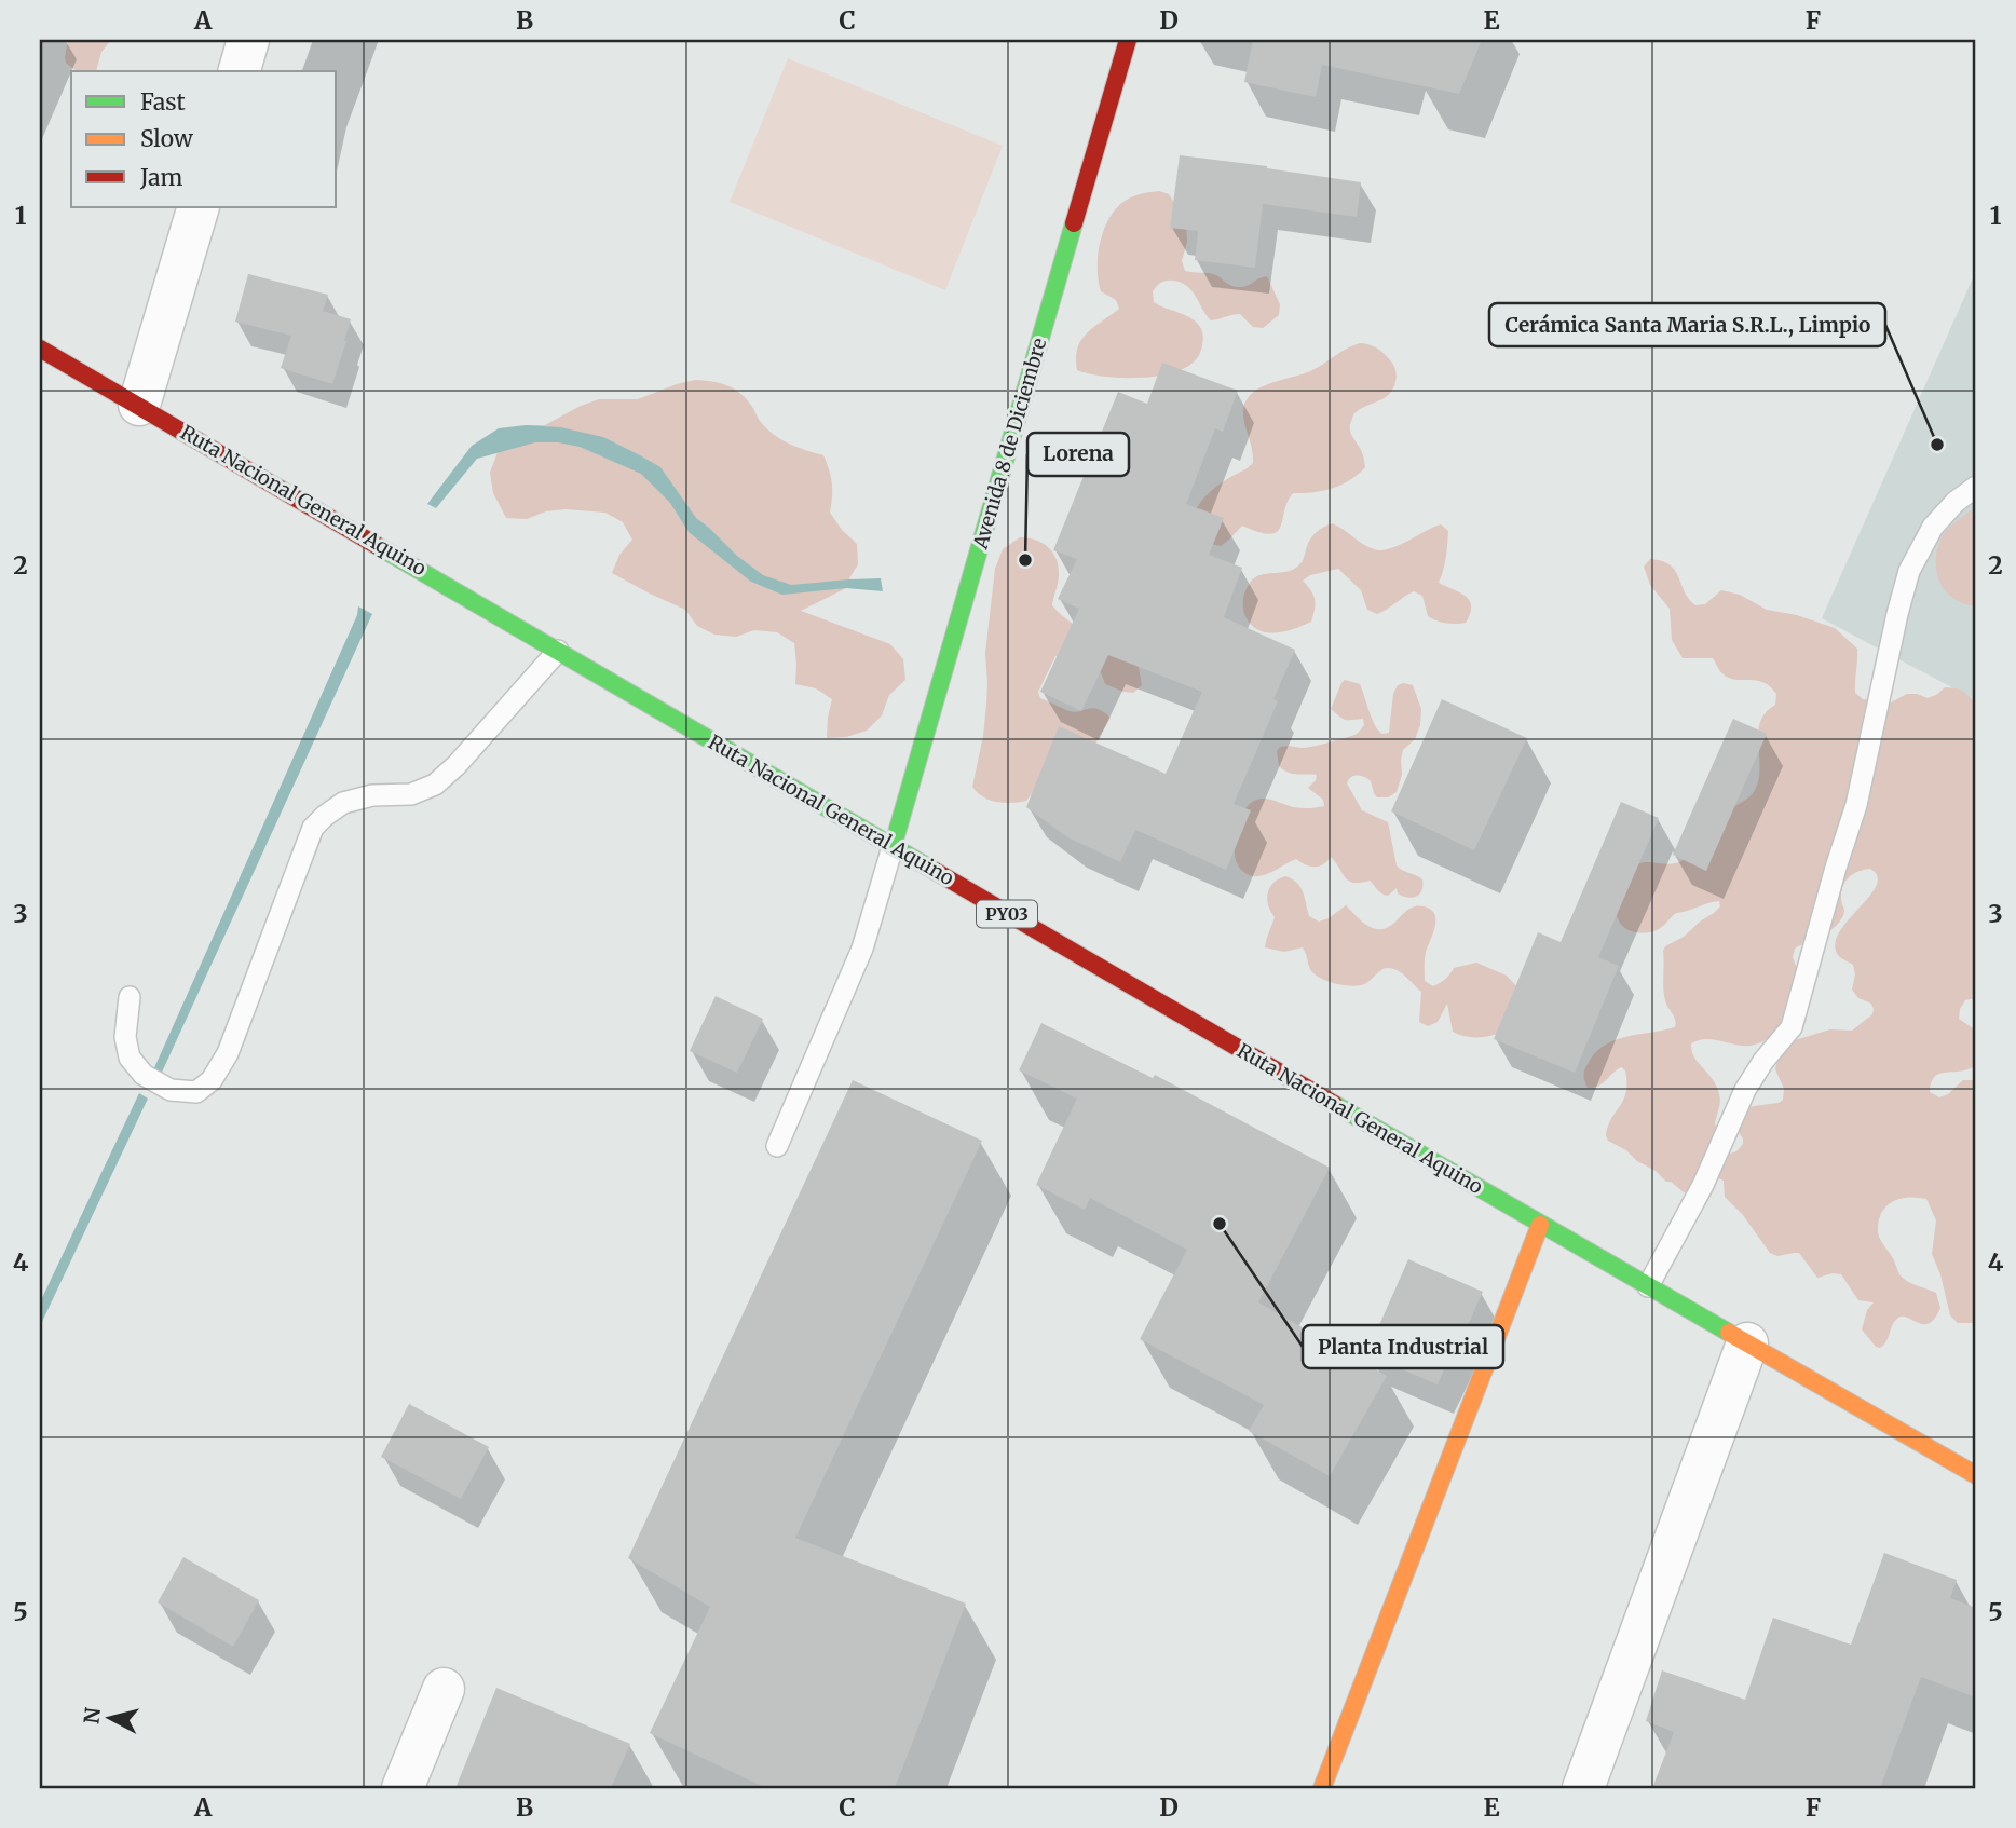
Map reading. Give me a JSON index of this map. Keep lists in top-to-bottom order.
{
  "streets": {
    "main road": ["Avenida 8 de Diciembre", "Ruta Nacional General Aquino", "PY03"]
  },
  "crossings": [
    ["Avenida 8 de Diciembre", "Ruta Nacional General Aquino"]
  ],
  "places": ["Cerámica Santa Maria S.R.L., Limpio", "Lorena", "Planta Industrial"],
  "legend": ["Fast", "Slow", "Jam"],
  "north": "left",
  "grid": {
    "columns": [
      "A",
      "B",
      "C",
      "D",
      "E",
      "F"
    ],
    "rows": [
      "1",
      "2",
      "3",
      "4",
      "5"
    ]
  }
}
